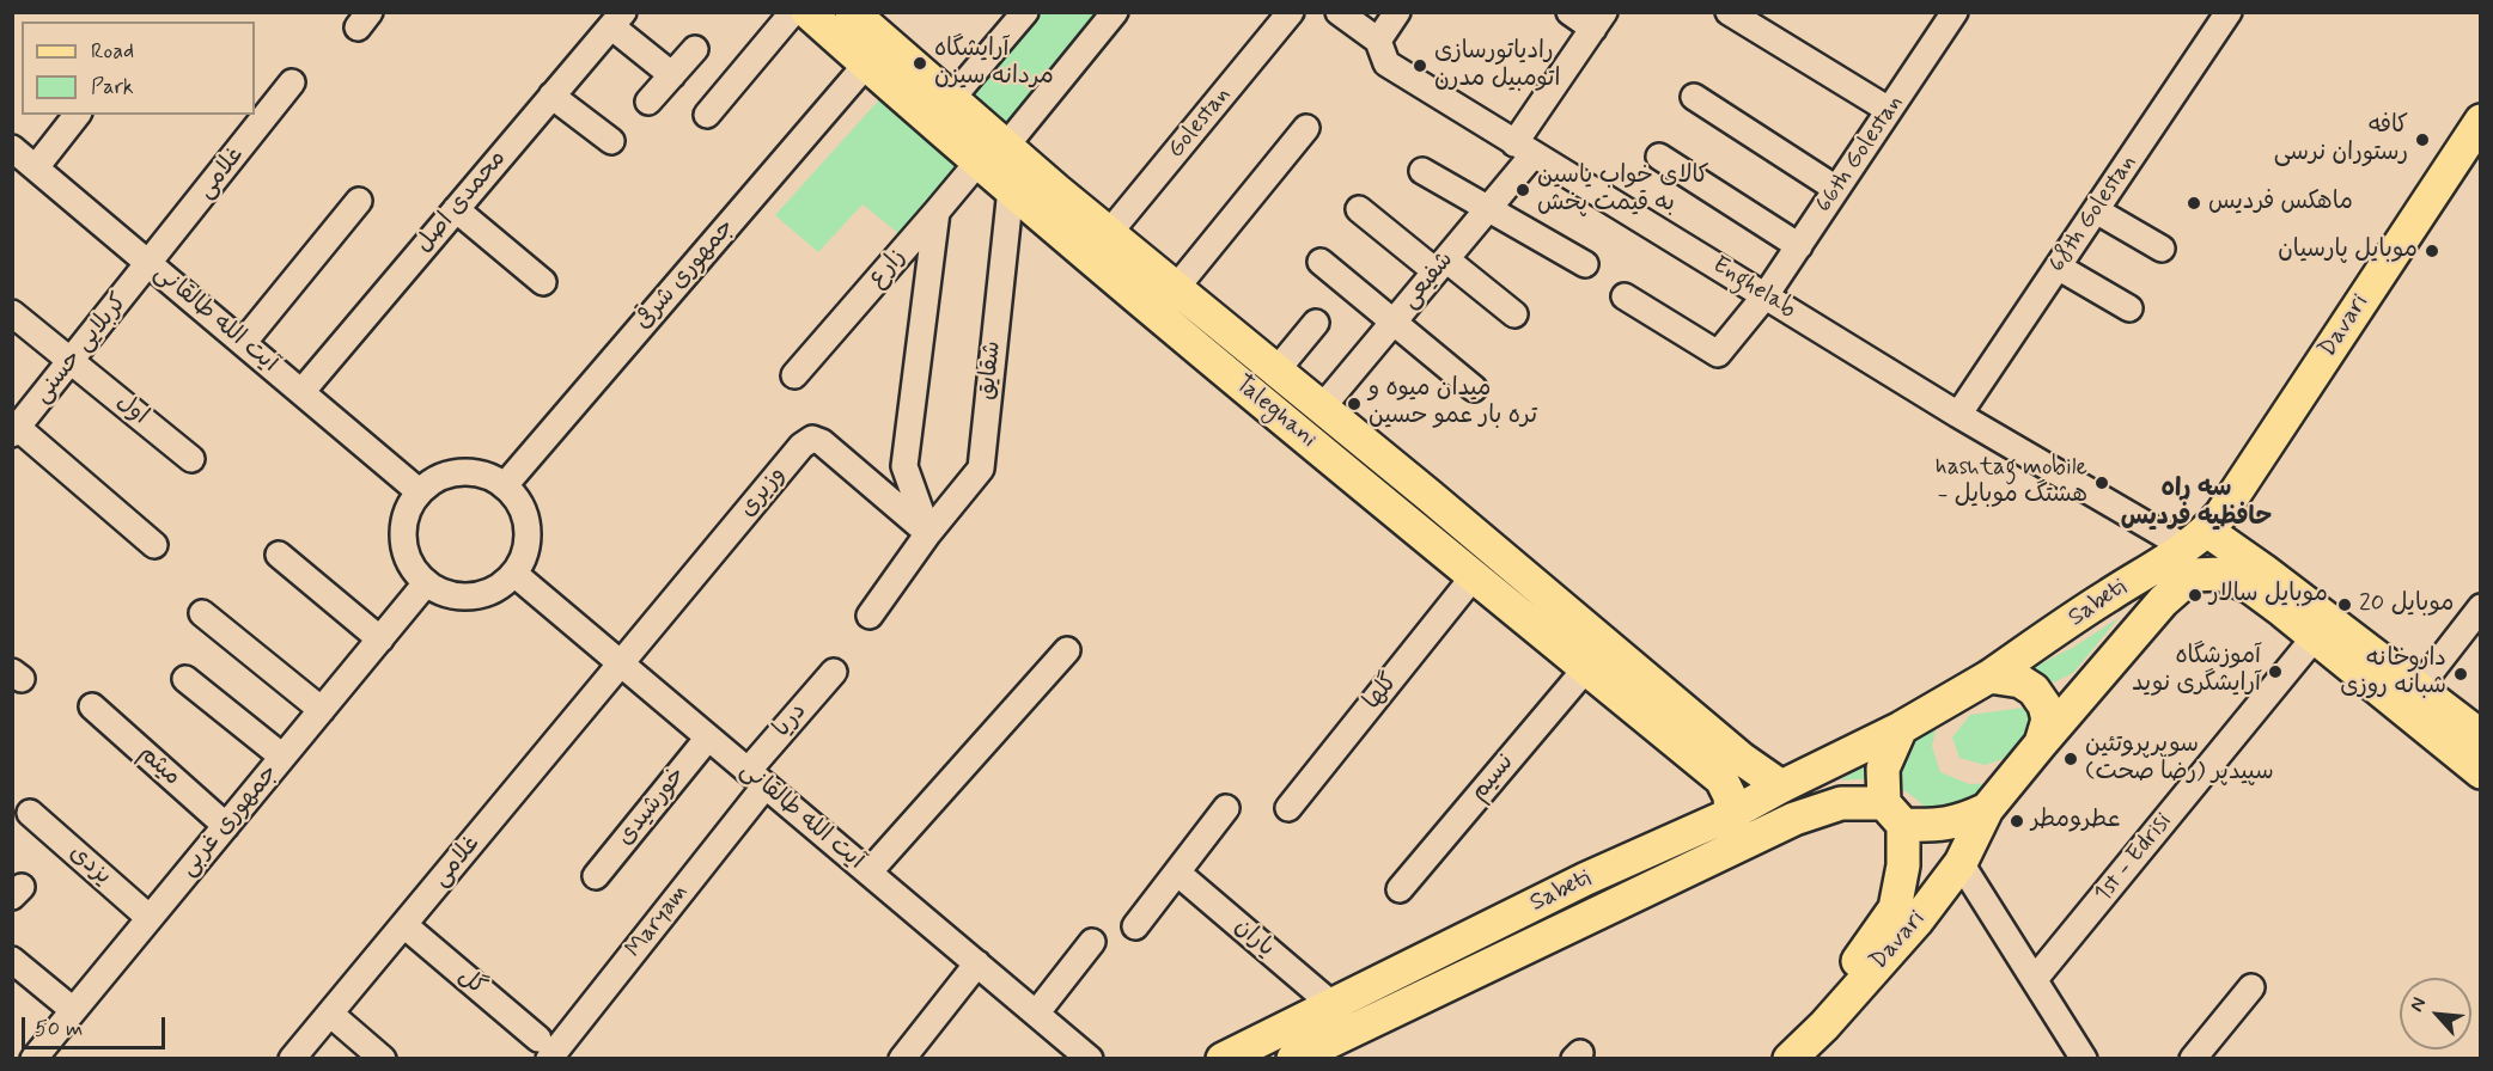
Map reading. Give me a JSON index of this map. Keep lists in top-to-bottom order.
{
  "streets": {
    "main road": ["Davari", "Taleghani", "Sabeti"],
    "street": [
      "Golestan",
      "66th Golestan",
      "غلامی",
      "محمدی اصل",
      "68th Golestan",
      "زارع",
      "جمهوری شرقی",
      "شفیعی",
      "Enghelab",
      "آیت الله طالقانی",
      "کربلایی حسنی",
      "شقایق",
      "اول",
      "وزیری",
      "گلها",
      "دریا",
      "میثم",
      "نسیم",
      "خورشیدی",
      "جمهوری غربی",
      "1st - Edrisi",
      "یزدی",
      "Maryam",
      "یاران",
      "گل"
    ]
  },
  "crossings": [
    ["Golestan", "Taleghani"],
    ["66th Golestan", "Enghelab"],
    ["غلامی", "آیت الله طالقانی"],
    ["غلامی", "کربلایی حسنی"],
    ["غلامی", "وزیری"],
    ["غلامی", "گل"],
    ["محمدی اصل", "آیت الله طالقانی"],
    ["68th Golestan", "Enghelab"],
    ["زارع", "Taleghani"],
    ["جمهوری شرقی", "آیت الله طالقانی"],
    ["جمهوری شرقی", "Taleghani"],
    ["جمهوری شرقی", "جمهوری غربی"],
    ["شفیعی", "Enghelab"],
    ["شفیعی", "Taleghani"],
    ["Enghelab", "Davari"],
    ["Enghelab", "Sabeti"],
    ["آیت الله طالقانی", "کربلایی حسنی"],
    ["آیت الله طالقانی", "وزیری"],
    ["آیت الله طالقانی", "دریا"],
    ["آیت الله طالقانی", "خورشیدی"],
    ["آیت الله طالقانی", "جمهوری غربی"],
    ["آیت الله طالقانی", "Maryam"],
    ["Davari", "Sabeti"],
    ["کربلایی حسنی", "اول"],
    ["شقایق", "Taleghani"],
    ["شقایق", "وزیری"],
    ["Taleghani", "Sabeti"],
    ["Taleghani", "گلها"],
    ["Taleghani", "نسیم"],
    ["Sabeti", "یاران"],
    ["دریا", "Maryam"],
    ["میثم", "جمهوری غربی"],
    ["جمهوری غربی", "یزدی"],
    ["Maryam", "گل"]
  ],
  "districts": ["سه راه حافظیه فردیس"],
  "places": [
    "آرایشگاه مردانه سیزن",
    "رادیاتورسازی اتومبیل مدرن",
    "کافه رستوران نرسی",
    "کالای خواب یاسین به قیمت پخش",
    "ماهکس فردیس",
    "موبایل پارسیان",
    "میدان میوه و تره بار عمو حسین",
    "hashtag mobile - هشتگ موبایل",
    "موبایل سالار",
    "موبایل 20",
    "آموزشگاه آرایشگری نوید",
    "داروخانه شبانه روزی",
    "سوپرپروتئین سپیدپر (رضا صحت)",
    "عطرومطر"
  ],
  "legend": ["Road", "Park"],
  "scale_bar": "50 m",
  "north": "top left"
}
